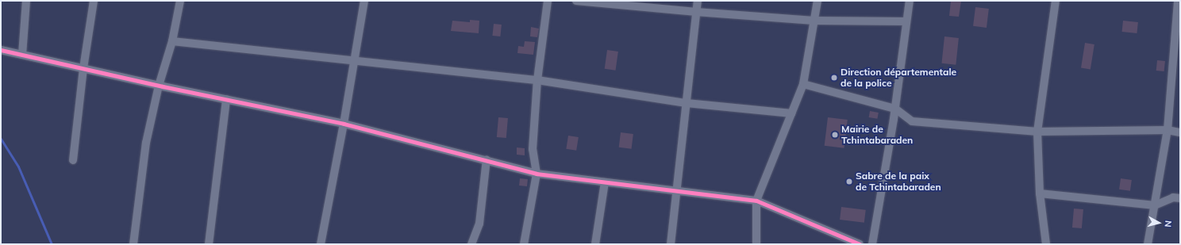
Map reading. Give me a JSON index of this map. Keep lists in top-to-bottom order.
{
  "places": ["Direction départementale de la police", "Mairie de Tchintabaraden", "Sabre de la paix de Tchintabaraden"],
  "north": "right"
}
